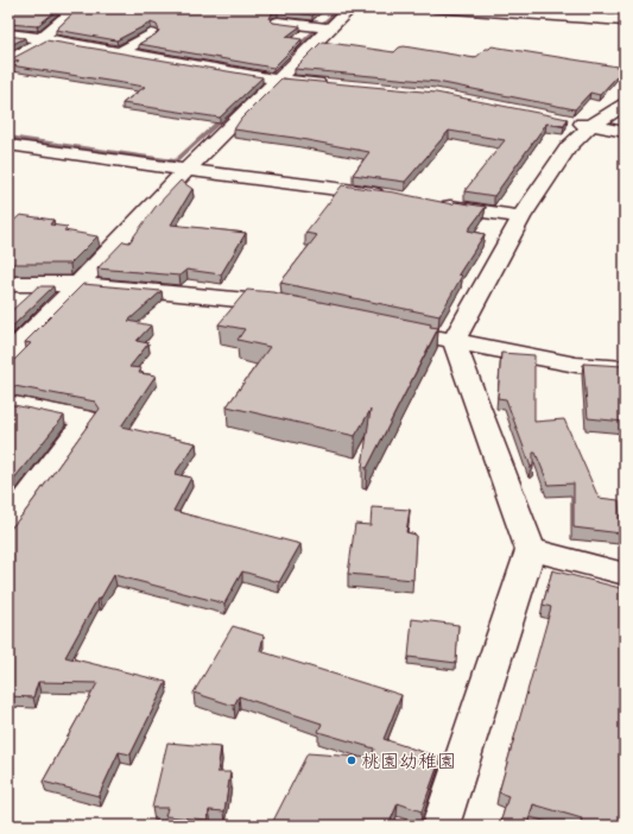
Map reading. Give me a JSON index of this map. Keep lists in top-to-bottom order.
{
  "places": ["桃園幼稚園"]
}
